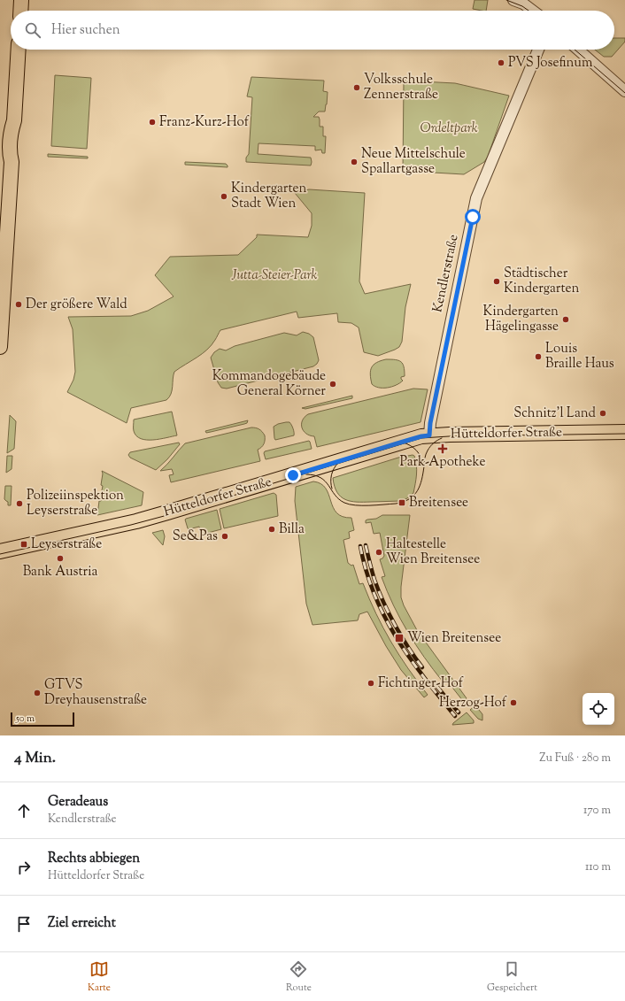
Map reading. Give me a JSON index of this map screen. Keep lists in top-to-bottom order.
{
  "streets": {
    "main road": ["Hütteldorfer Straße"],
    "street": ["Kendlerstraße"]
  },
  "crossings": [
    ["Kendlerstraße", "Hütteldorfer Straße"]
  ],
  "parks": ["Ordeltpark", "Jutta-Steier-Park"],
  "places": {
    "other": [
      "PVS Josefinum",
      "Volksschule Zennerstraße",
      "Franz-Kurz-Hof",
      "Neue Mittelschule Spallartgasse",
      "Kindergarten Stadt Wien",
      "Städtischer Kindergarten",
      "Der größere Wald",
      "Kindergarten Hägelingasse",
      "Louis Braille Haus",
      "Kommandogebäude General Körner",
      "Schnitz'l Land",
      "Polizeiinspektion Leyserstraße",
      "Billa",
      "Se&Pas",
      "Haltestelle Wien Breitensee",
      "Bank Austria",
      "Fichtinger-Hof",
      "GTVS Dreyhausenstraße",
      "Herzog-Hof"
    ],
    "health": ["Park-Apotheke"],
    "transit": ["Breitensee", "Leyserstraße", "Wien Breitensee"]
  },
  "scale_bar": "50 m",
  "page": {
    "search": "Hier suchen",
    "scale": "50 m",
    "heading": ["4 Min.", "Zu Fuß · 280 m"],
    "list": [
      ["Geradeaus", "Kendlerstraße", "170 m"],
      ["Rechts abbiegen", "Hütteldorfer Straße", "110 m"],
      "Ziel erreicht"
    ],
    "nav": ["Karte", "Route", "Gespeichert"]
  }
}
